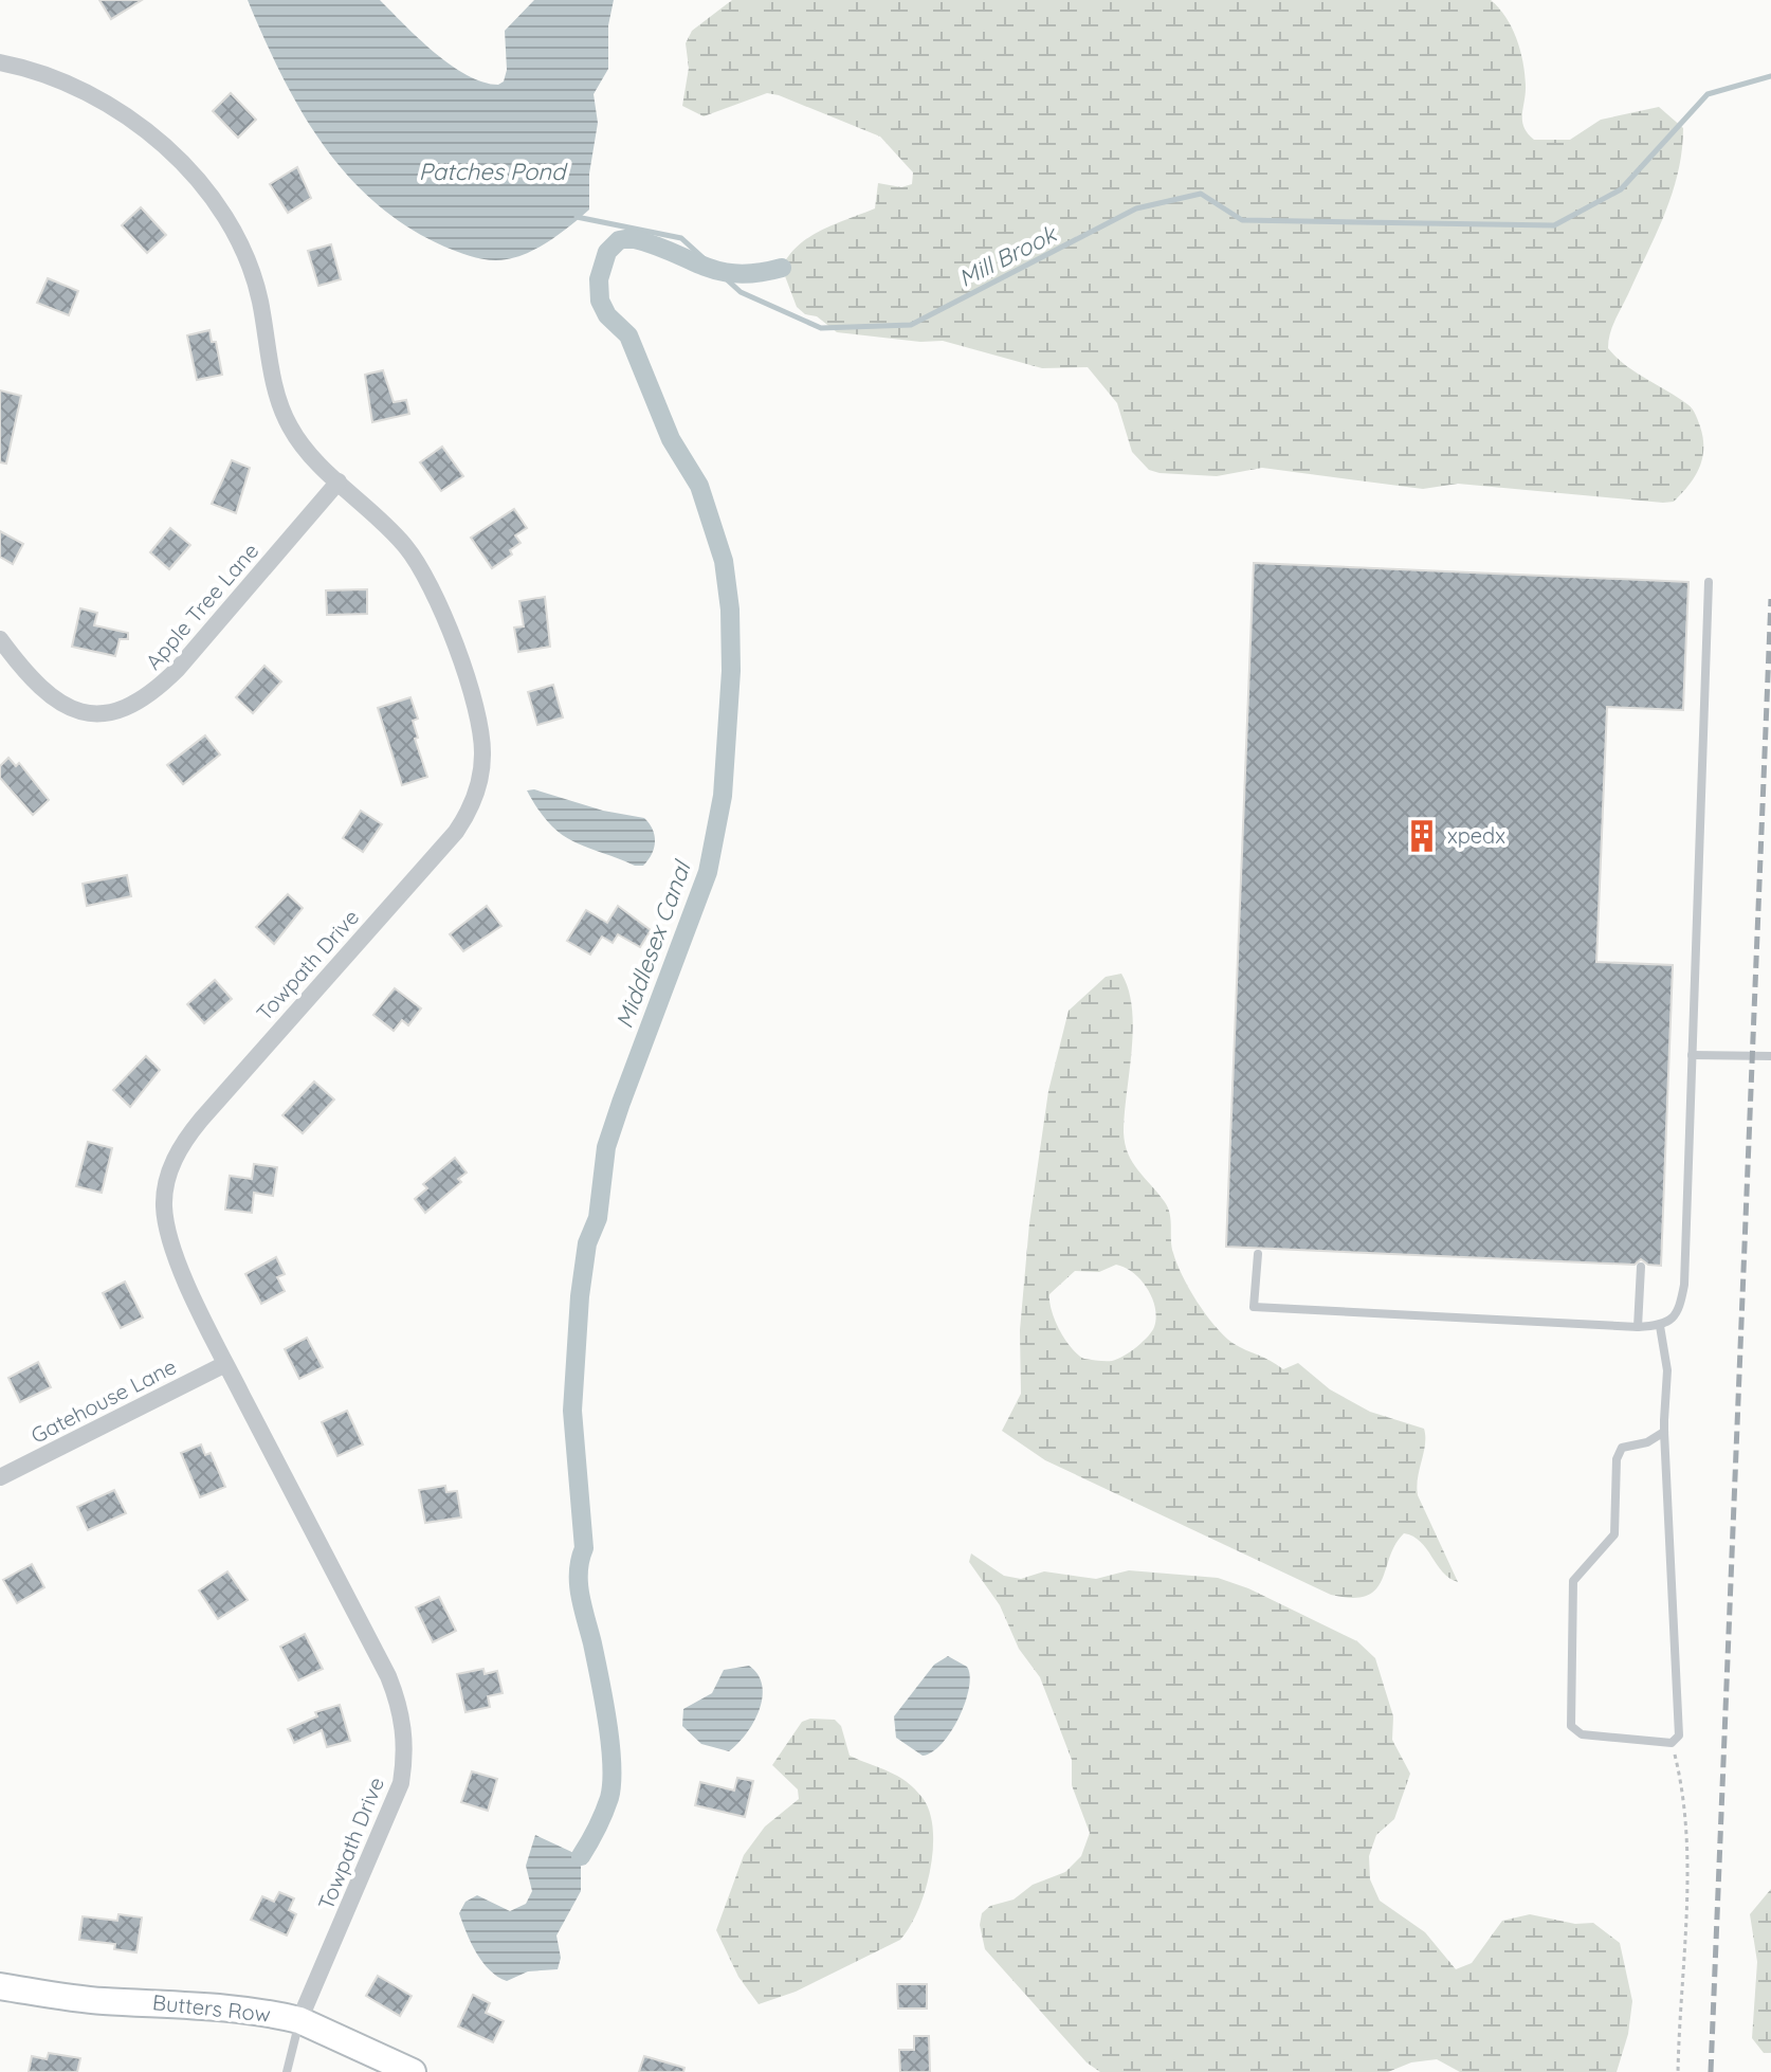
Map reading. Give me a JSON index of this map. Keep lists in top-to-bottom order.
{
  "streets": {
    "street": [
      "Apple Tree Lane",
      "Towpath Drive",
      "Gatehouse Lane",
      "Butters Row"
    ]
  },
  "crossings": [
    ["Apple Tree Lane", "Towpath Drive"],
    ["Towpath Drive", "Gatehouse Lane"],
    ["Towpath Drive", "Butters Row"]
  ],
  "water": ["Patches Pond", "Mill Brook", "Middlesex Canal"],
  "places": {
    "building": ["xpedx"]
  }
}
